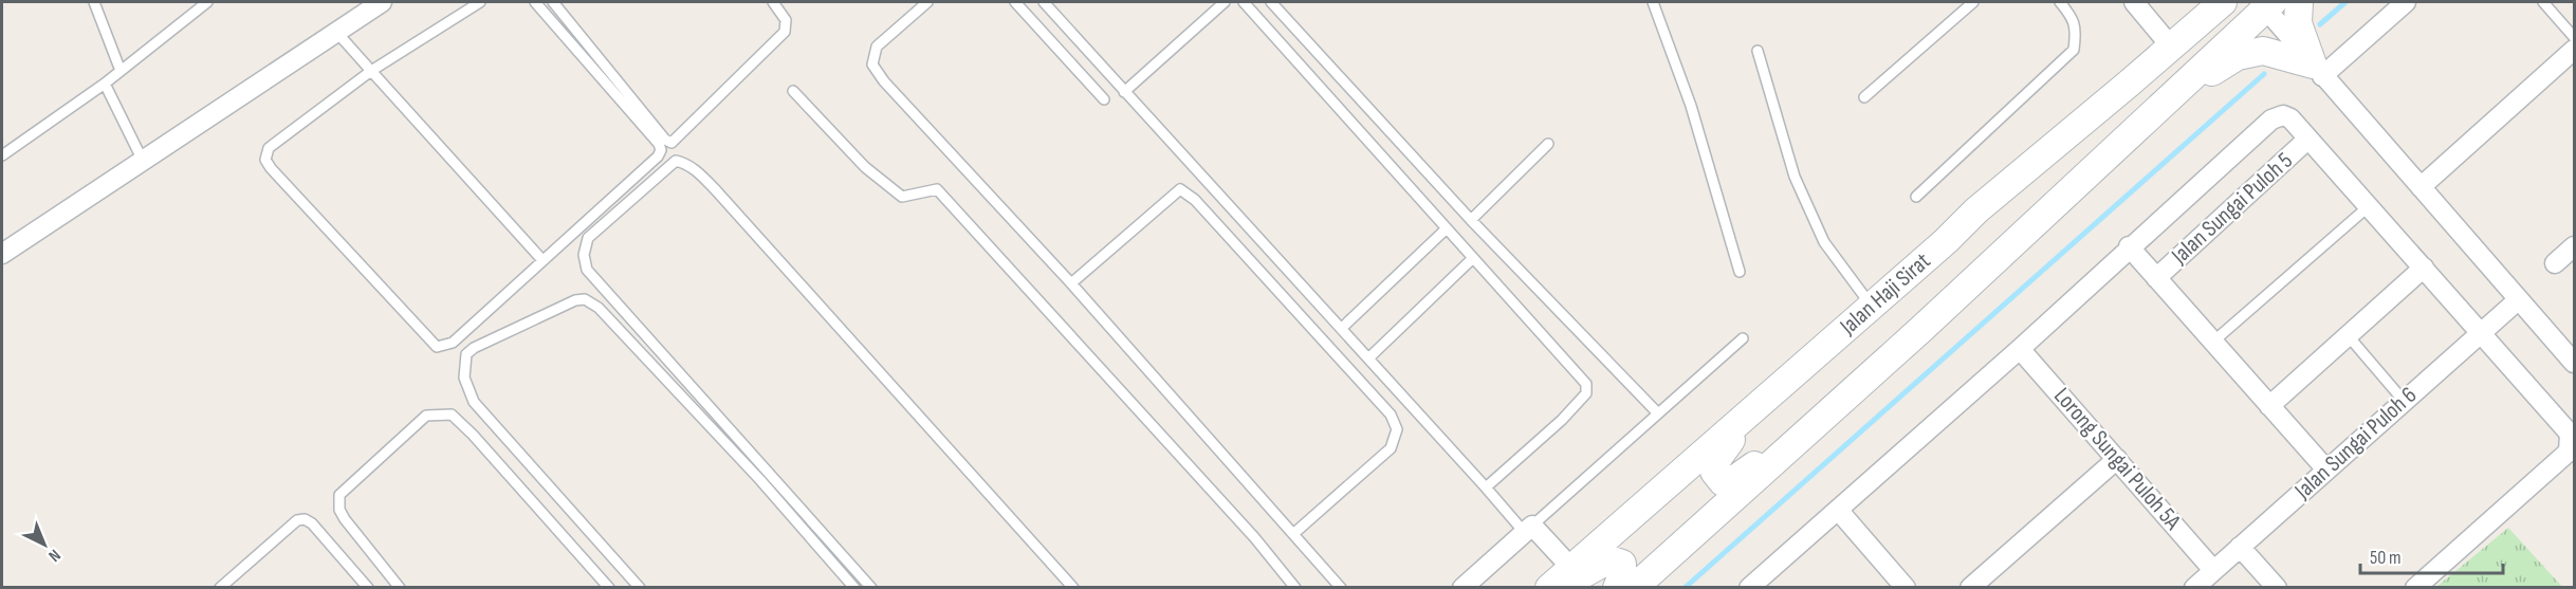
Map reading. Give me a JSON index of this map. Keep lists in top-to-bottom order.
{
  "streets": {
    "main road": ["Jalan Haji Sirat"],
    "street": ["Jalan Sungai Puloh 5", "Jalan Sungai Puloh 6", "Lorong Sungai Puloh 5A"]
  },
  "crossings": [
    ["Jalan Sungai Puloh 6", "Lorong Sungai Puloh 5A"]
  ],
  "scale_bar": "50 m",
  "north": "bottom right"
}
